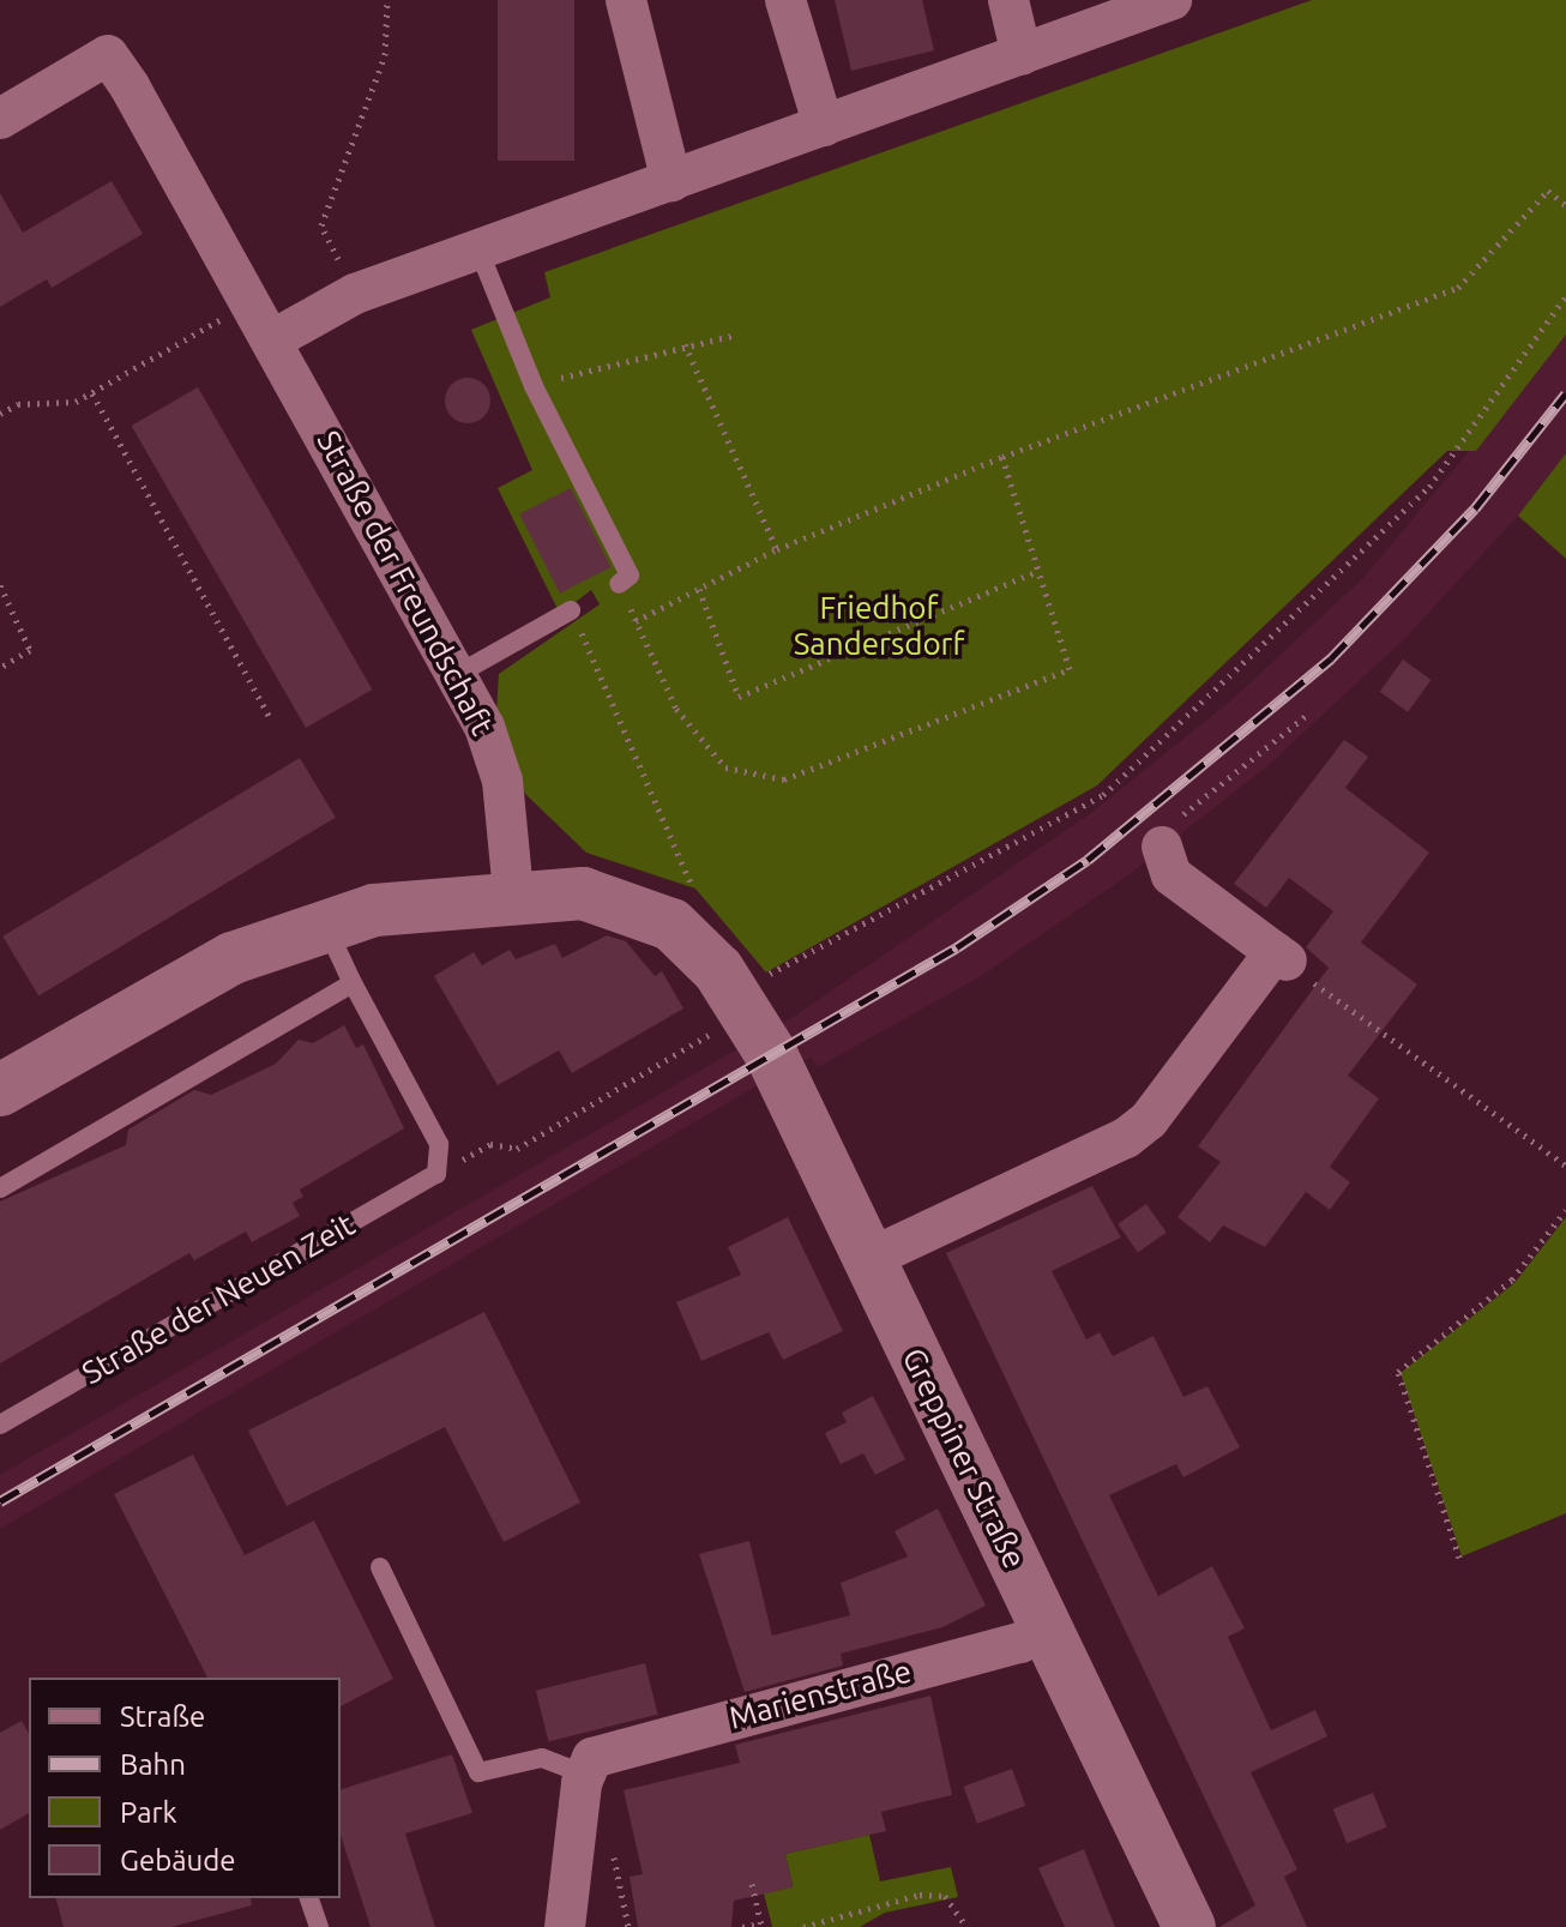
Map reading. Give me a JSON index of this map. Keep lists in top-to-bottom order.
{
  "streets": {
    "street": ["Straße der Freundschaft", "Greppiner Straße", "Marienstraße"],
    "lane": ["Straße der Neuen Zeit"]
  },
  "crossings": [
    ["Greppiner Straße", "Marienstraße"]
  ],
  "parks": ["Friedhof Sandersdorf"],
  "legend": [
    "Straße",
    "Bahn",
    "Park",
    "Gebäude"
  ]
}
